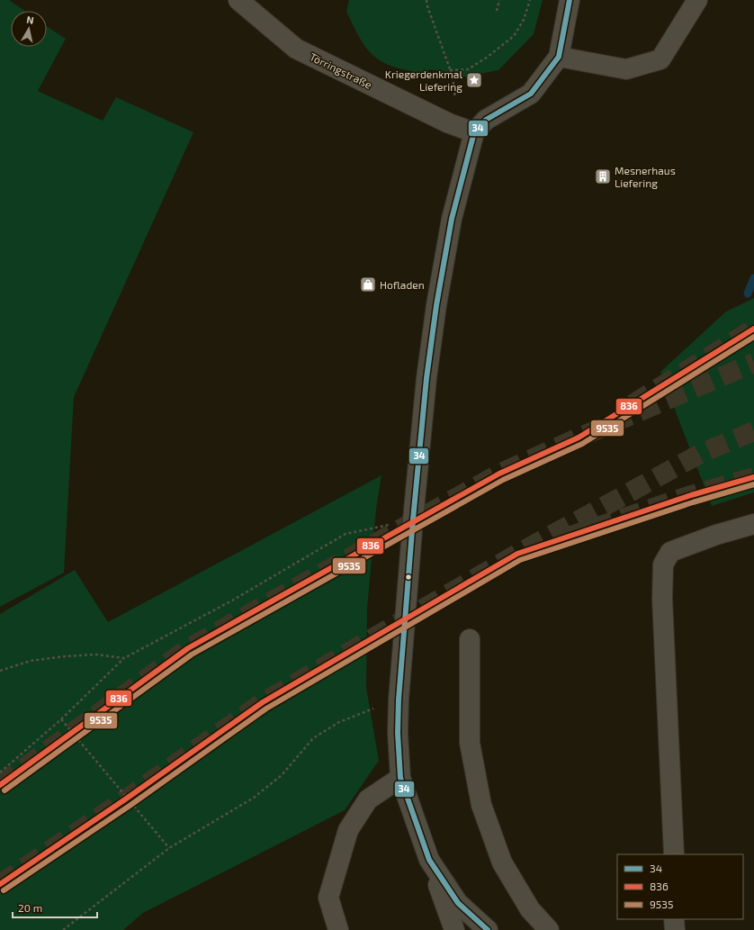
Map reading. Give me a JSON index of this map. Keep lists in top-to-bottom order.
{
  "streets": {
    "street": ["Törringstraße"]
  },
  "places": {
    "place": ["Kriegerdenkmal Liefering"],
    "building": ["Mesnerhaus Liefering"],
    "shop": ["Hofladen"]
  },
  "lines": ["transit line 34", "transit line 836", "transit line 9535"],
  "legend": ["34", "836", "9535"],
  "scale_bar": "20 m",
  "north": "top"
}
